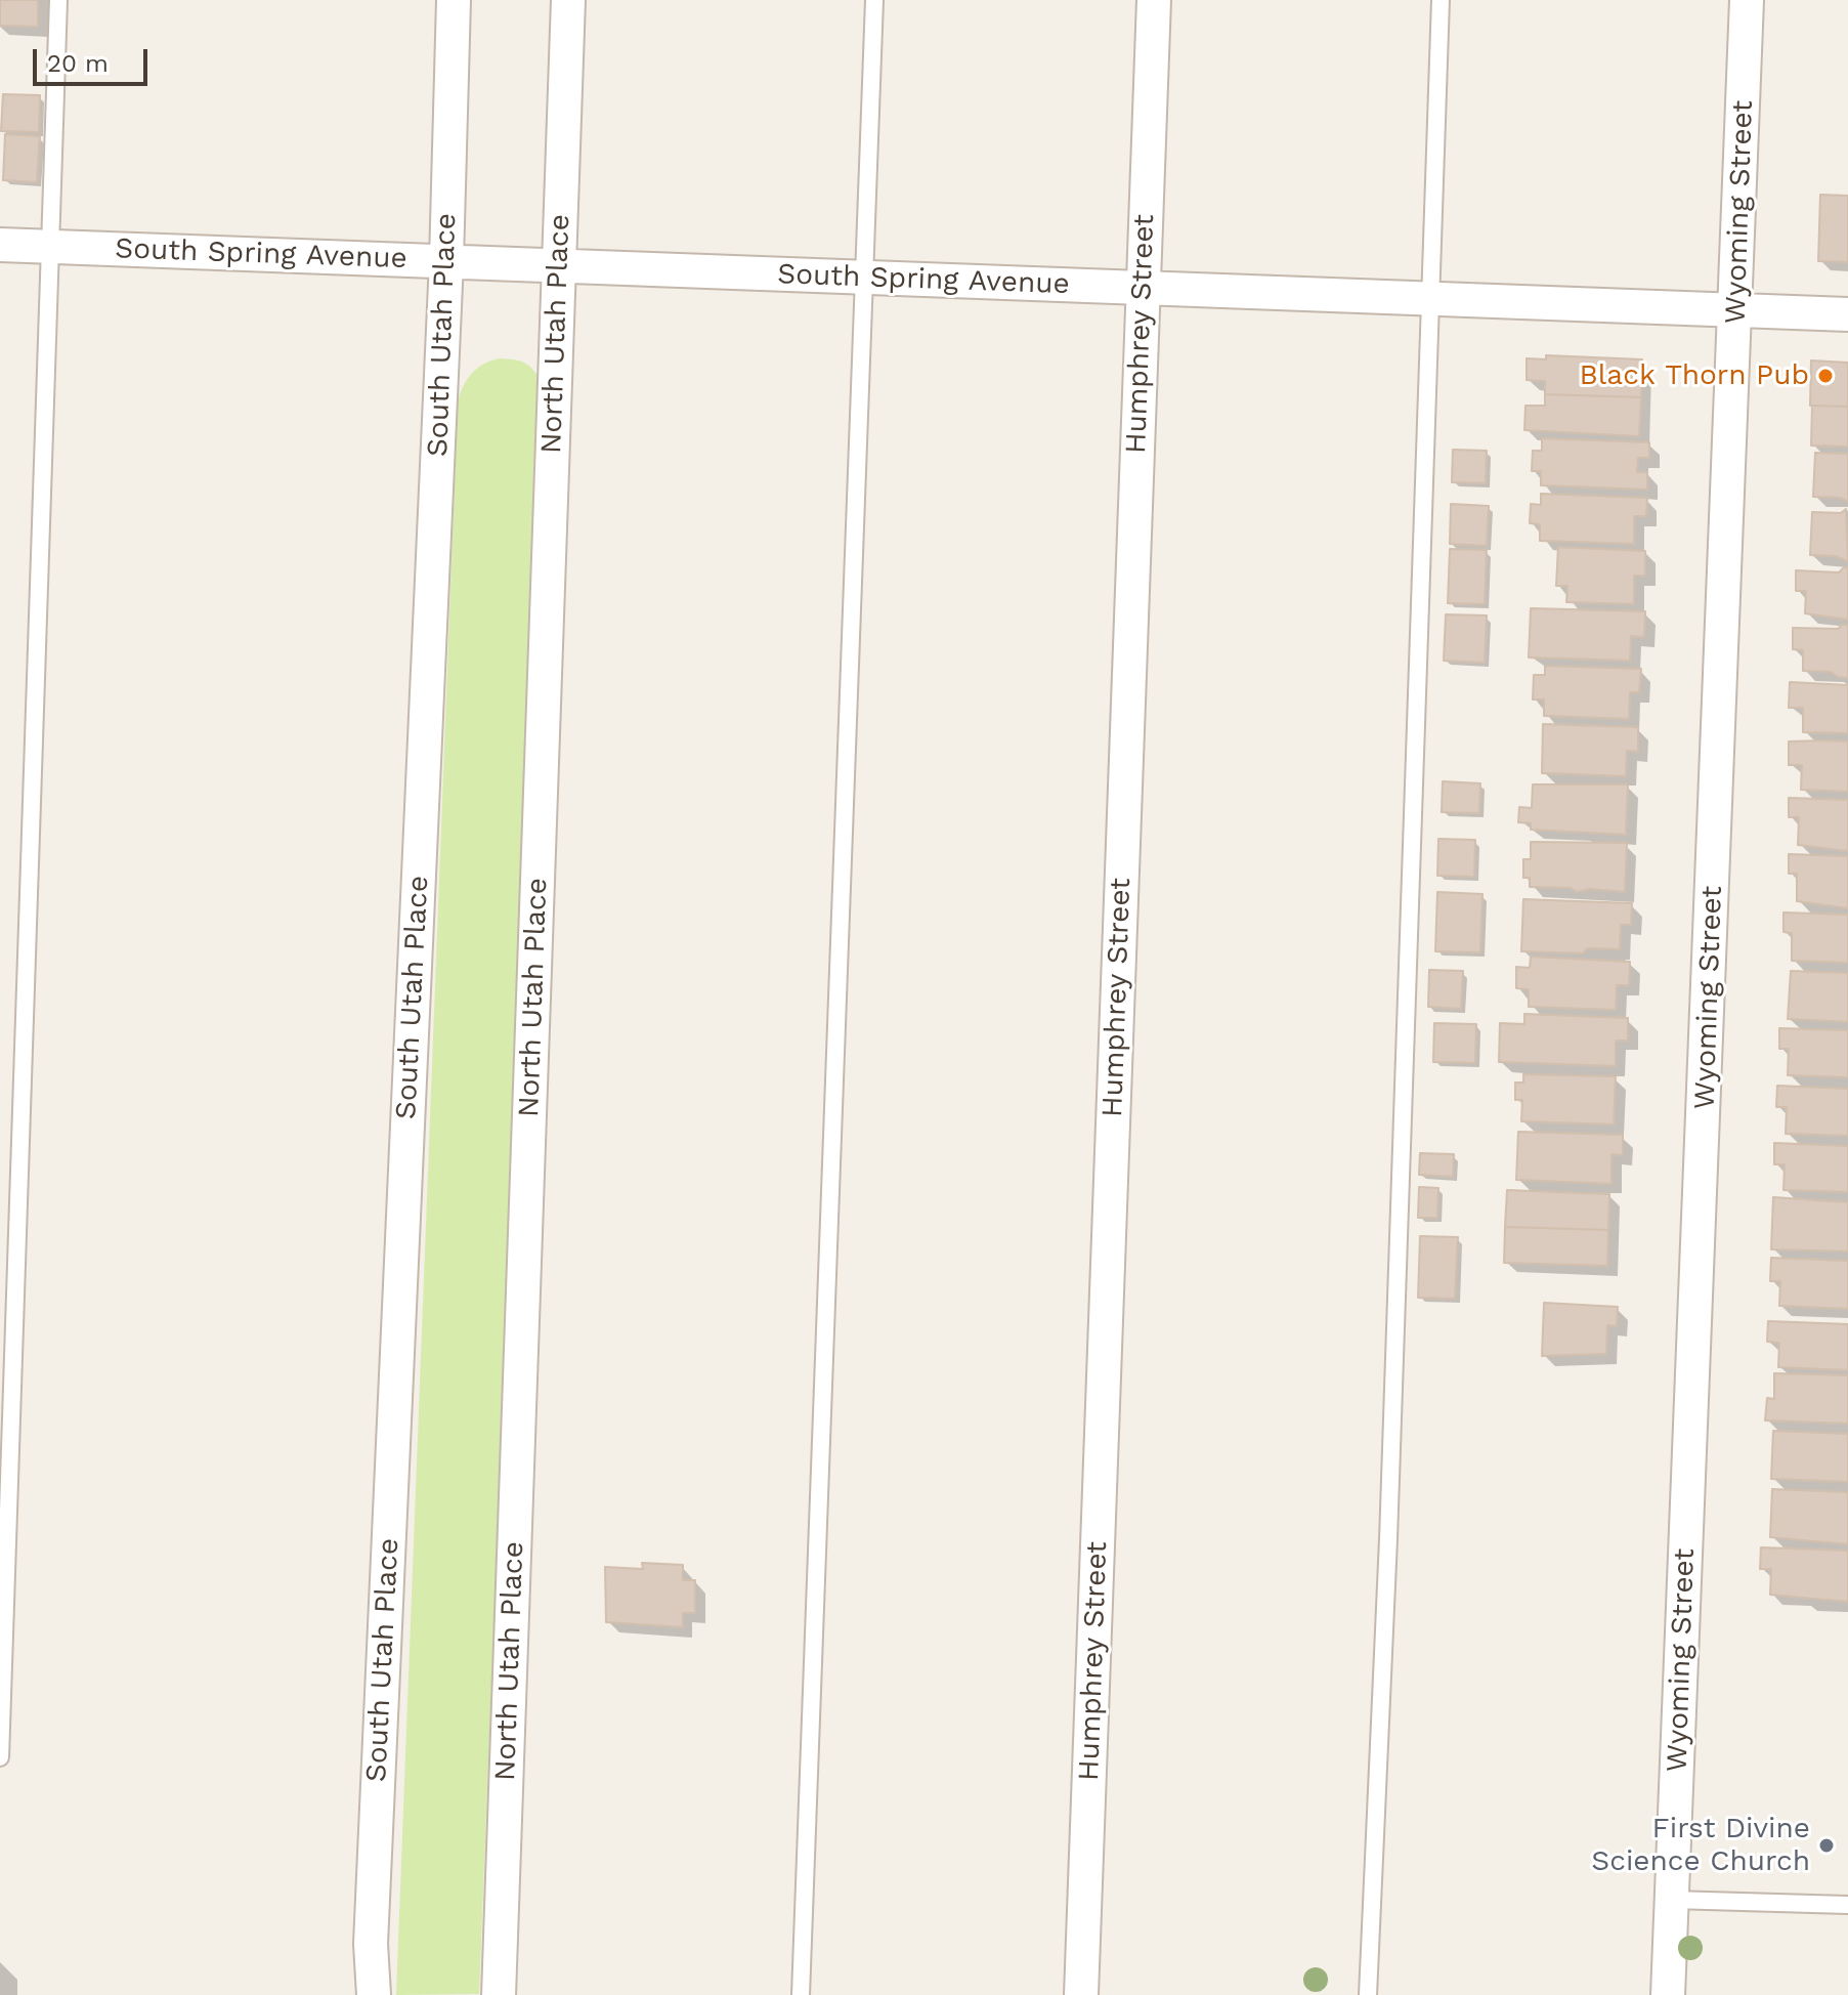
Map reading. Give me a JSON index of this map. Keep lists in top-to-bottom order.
{
  "streets": {
    "street": [
      "Wyoming Street",
      "South Spring Avenue",
      "North Utah Place",
      "Humphrey Street",
      "South Utah Place"
    ]
  },
  "crossings": [
    ["Wyoming Street", "South Spring Avenue"],
    ["South Spring Avenue", "North Utah Place"],
    ["South Spring Avenue", "Humphrey Street"],
    ["South Spring Avenue", "South Utah Place"]
  ],
  "places": ["Black Thorn Pub", "First Divine Science Church"],
  "scale_bar": "20 m"
}
